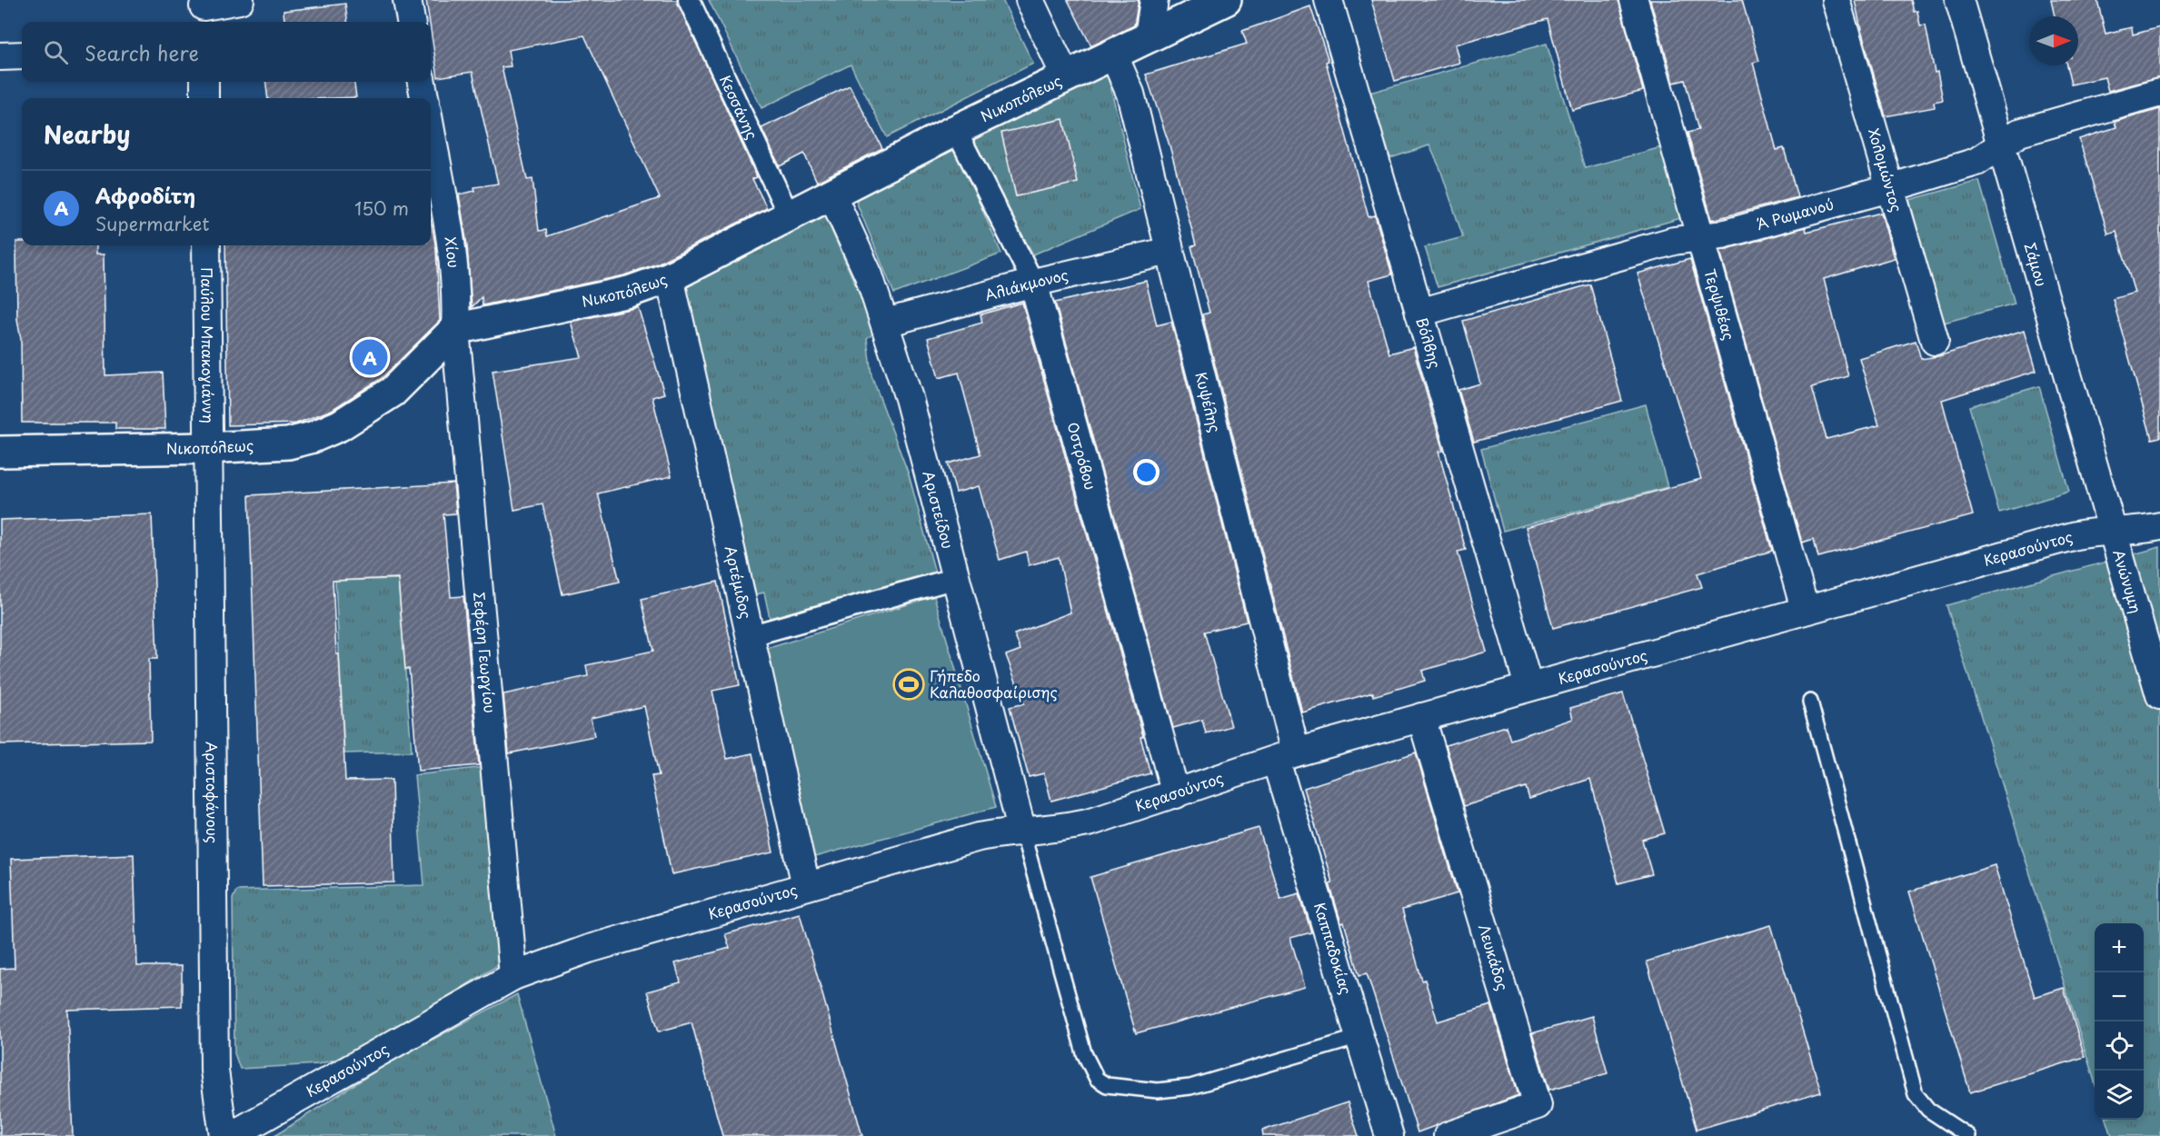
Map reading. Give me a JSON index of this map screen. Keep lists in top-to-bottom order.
{
  "streets": {
    "street": [
      "Νικοπόλεως",
      "Κεσσάνης",
      "Χολομώντος",
      "Α΄ Ρωμανού",
      "Χίου",
      "Σάμου",
      "Αλιάκμονος",
      "Τερψιθέας",
      "Βόλβης",
      "Παύλου Μπακογιάννη",
      "Κυψέλης",
      "Οστρόβου",
      "Αριστείδου",
      "Κερασούντος",
      "Ανώνυμη",
      "Αρτέμιδος",
      "Σεφέρη Γεωργίου",
      "Αριστοφάνoυς",
      "Καππαδοκίας",
      "Λευκάδος"
    ]
  },
  "crossings": [
    ["Νικοπόλεως", "Κεσσάνης"],
    ["Νικοπόλεως", "Χίου"],
    ["Νικοπόλεως", "Παύλου Μπακογιάννη"],
    ["Νικοπόλεως", "Κυψέλης"],
    ["Νικοπόλεως", "Οστρόβου"],
    ["Νικοπόλεως", "Αριστείδου"],
    ["Νικοπόλεως", "Αρτέμιδος"],
    ["Νικοπόλεως", "Σεφέρη Γεωργίου"],
    ["Νικοπόλεως", "Αριστοφάνoυς"],
    ["Χολομώντος", "Α΄ Ρωμανού"],
    ["Α΄ Ρωμανού", "Σάμου"],
    ["Α΄ Ρωμανού", "Τερψιθέας"],
    ["Α΄ Ρωμανού", "Βόλβης"],
    ["Χίου", "Σεφέρη Γεωργίου"],
    ["Σάμου", "Κερασούντος"],
    ["Σάμου", "Ανώνυμη"],
    ["Αλιάκμονος", "Κυψέλης"],
    ["Αλιάκμονος", "Οστρόβου"],
    ["Αλιάκμονος", "Αριστείδου"],
    ["Τερψιθέας", "Κερασούντος"],
    ["Βόλβης", "Κερασούντος"],
    ["Παύλου Μπακογιάννη", "Αριστοφάνoυς"],
    ["Κυψέλης", "Κερασούντος"],
    ["Κυψέλης", "Καππαδοκίας"],
    ["Οστρόβου", "Κερασούντος"],
    ["Αριστείδου", "Κερασούντος"],
    ["Κερασούντος", "Ανώνυμη"],
    ["Κερασούντος", "Αρτέμιδος"],
    ["Κερασούντος", "Σεφέρη Γεωργίου"],
    ["Κερασούντος", "Καππαδοκίας"],
    ["Κερασούντος", "Λευκάδος"]
  ],
  "places": {
    "sports": ["Γήπεδο Καλαθοσφαίρισης"]
  },
  "north": "right",
  "page": {
    "search": "Search here",
    "heading": "Nearby",
    "list": [
      {
        "mark": "A",
        "name": "Αφροδίτη",
        "note": "Supermarket",
        "value": "150 m"
      }
    ],
    "pins": "A",
    "map_buttons": ["+", "−"]
  }
}
